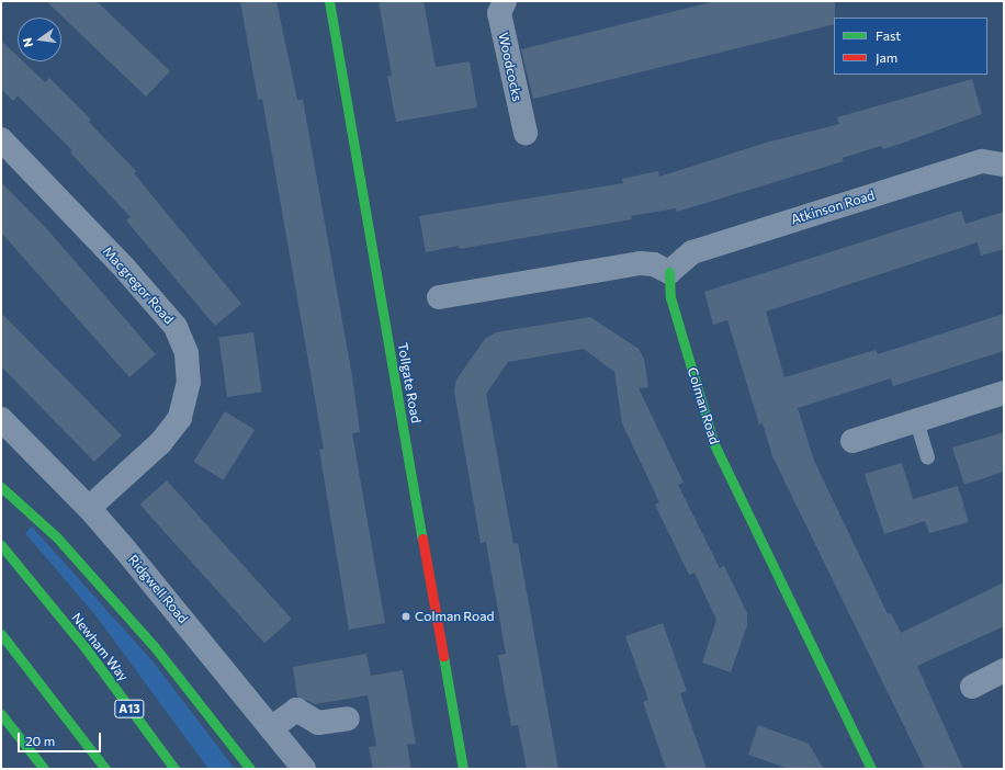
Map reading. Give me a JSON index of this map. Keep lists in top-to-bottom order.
{
  "streets": {
    "main road": [
      "Tollgate Road",
      "Colman Road",
      "Newham Way",
      "A13"
    ],
    "street": [
      "Woodcocks",
      "Atkinson Road",
      "Macgregor Road",
      "Ridgwell Road"
    ]
  },
  "crossings": [
    ["Atkinson Road", "Colman Road"],
    ["Macgregor Road", "Ridgwell Road"]
  ],
  "places": ["Colman Road"],
  "legend": ["Fast", "Jam"],
  "scale_bar": "20 m",
  "north": "left"
}
